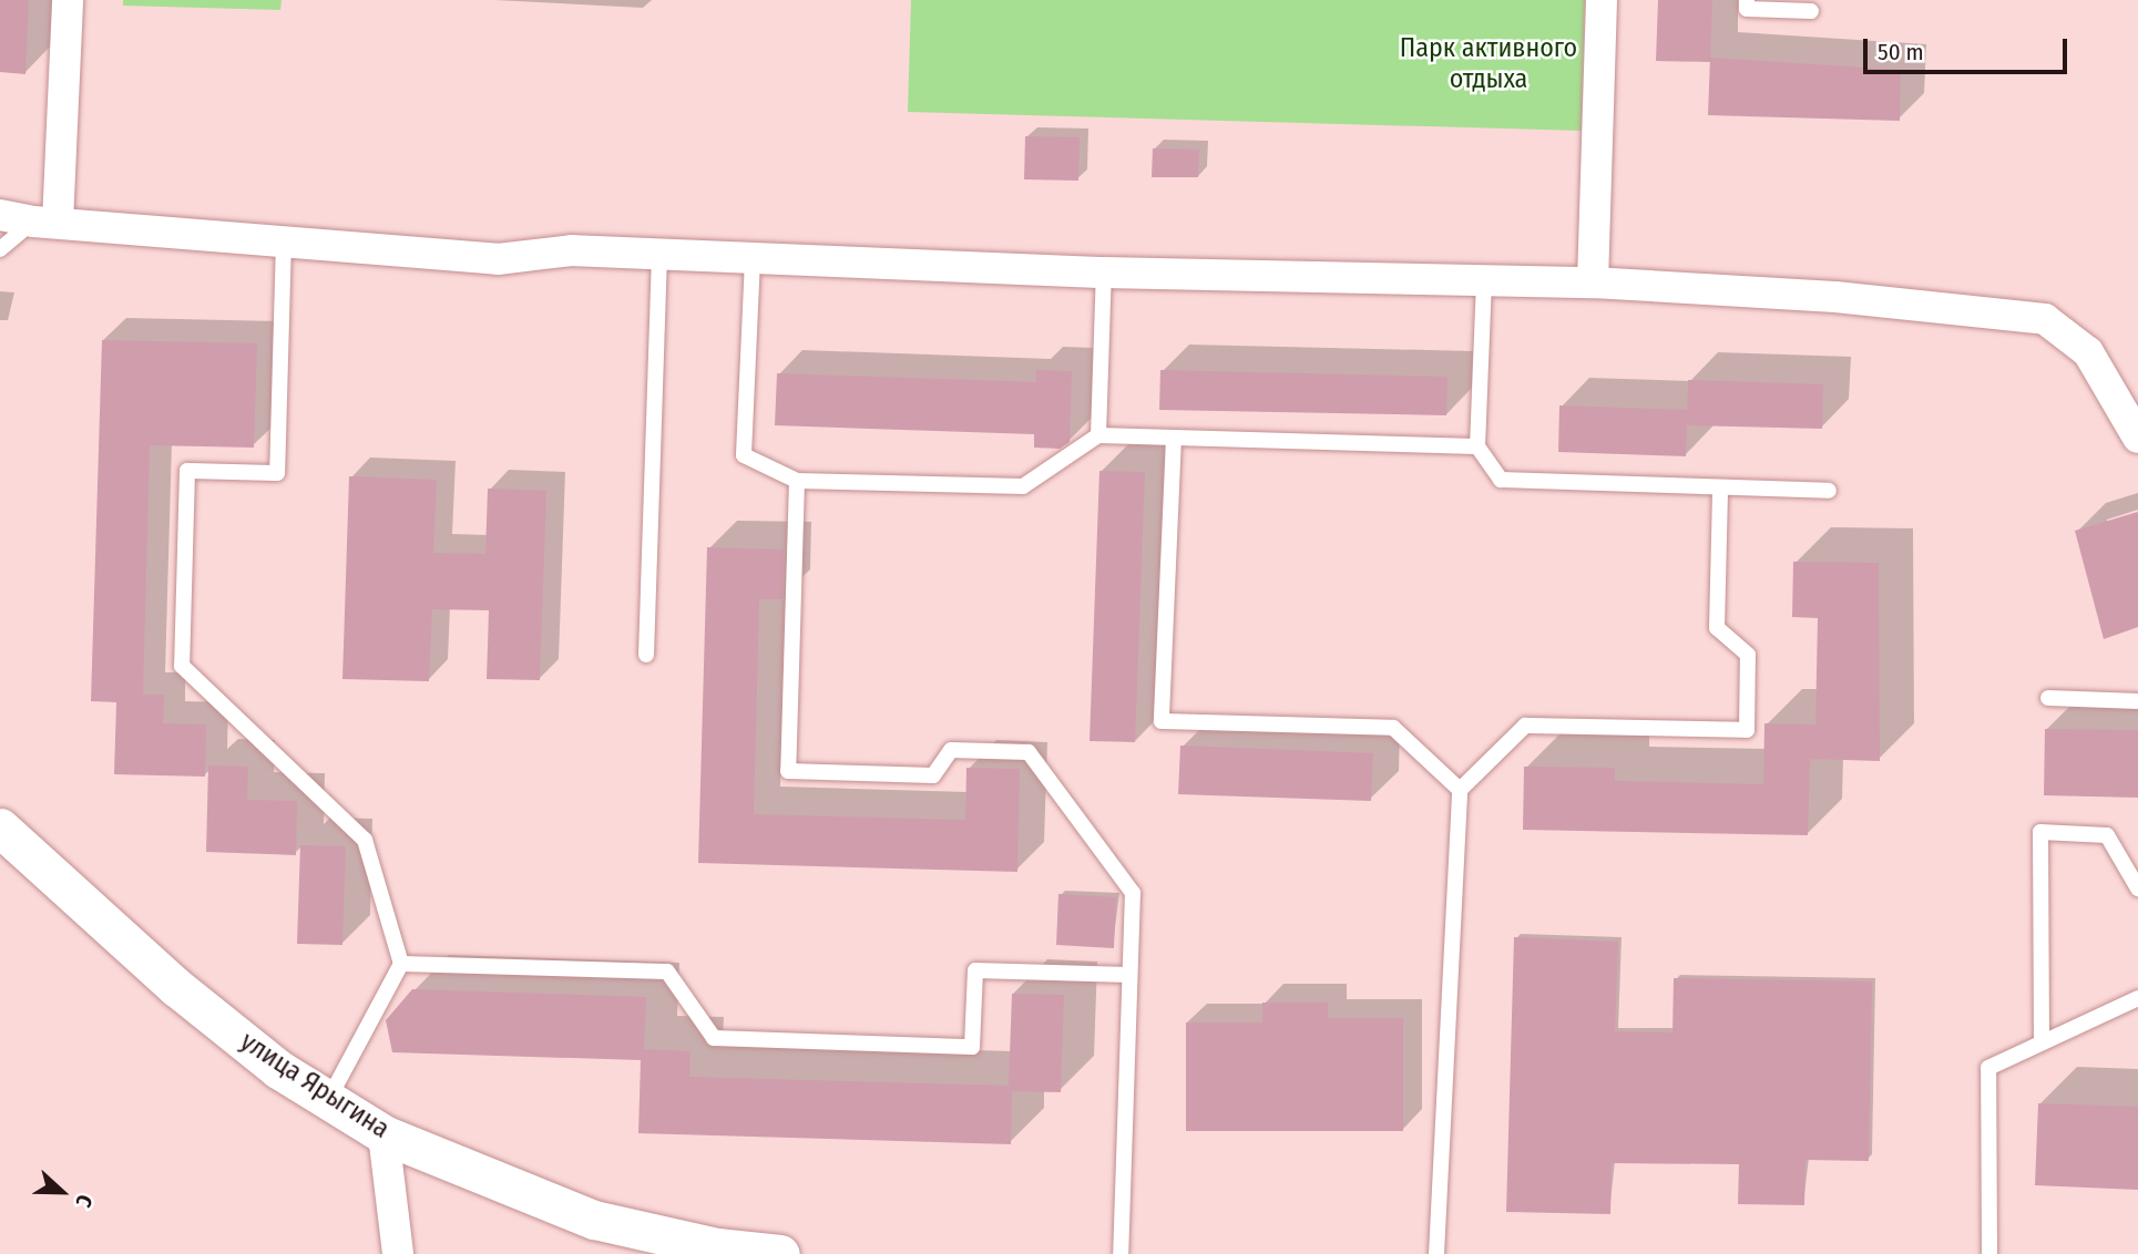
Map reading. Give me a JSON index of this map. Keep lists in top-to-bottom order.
{
  "streets": {
    "street": ["улица Ярыгина"]
  },
  "parks": ["Парк активного отдыха"],
  "scale_bar": "50 m",
  "north": "right"
}
